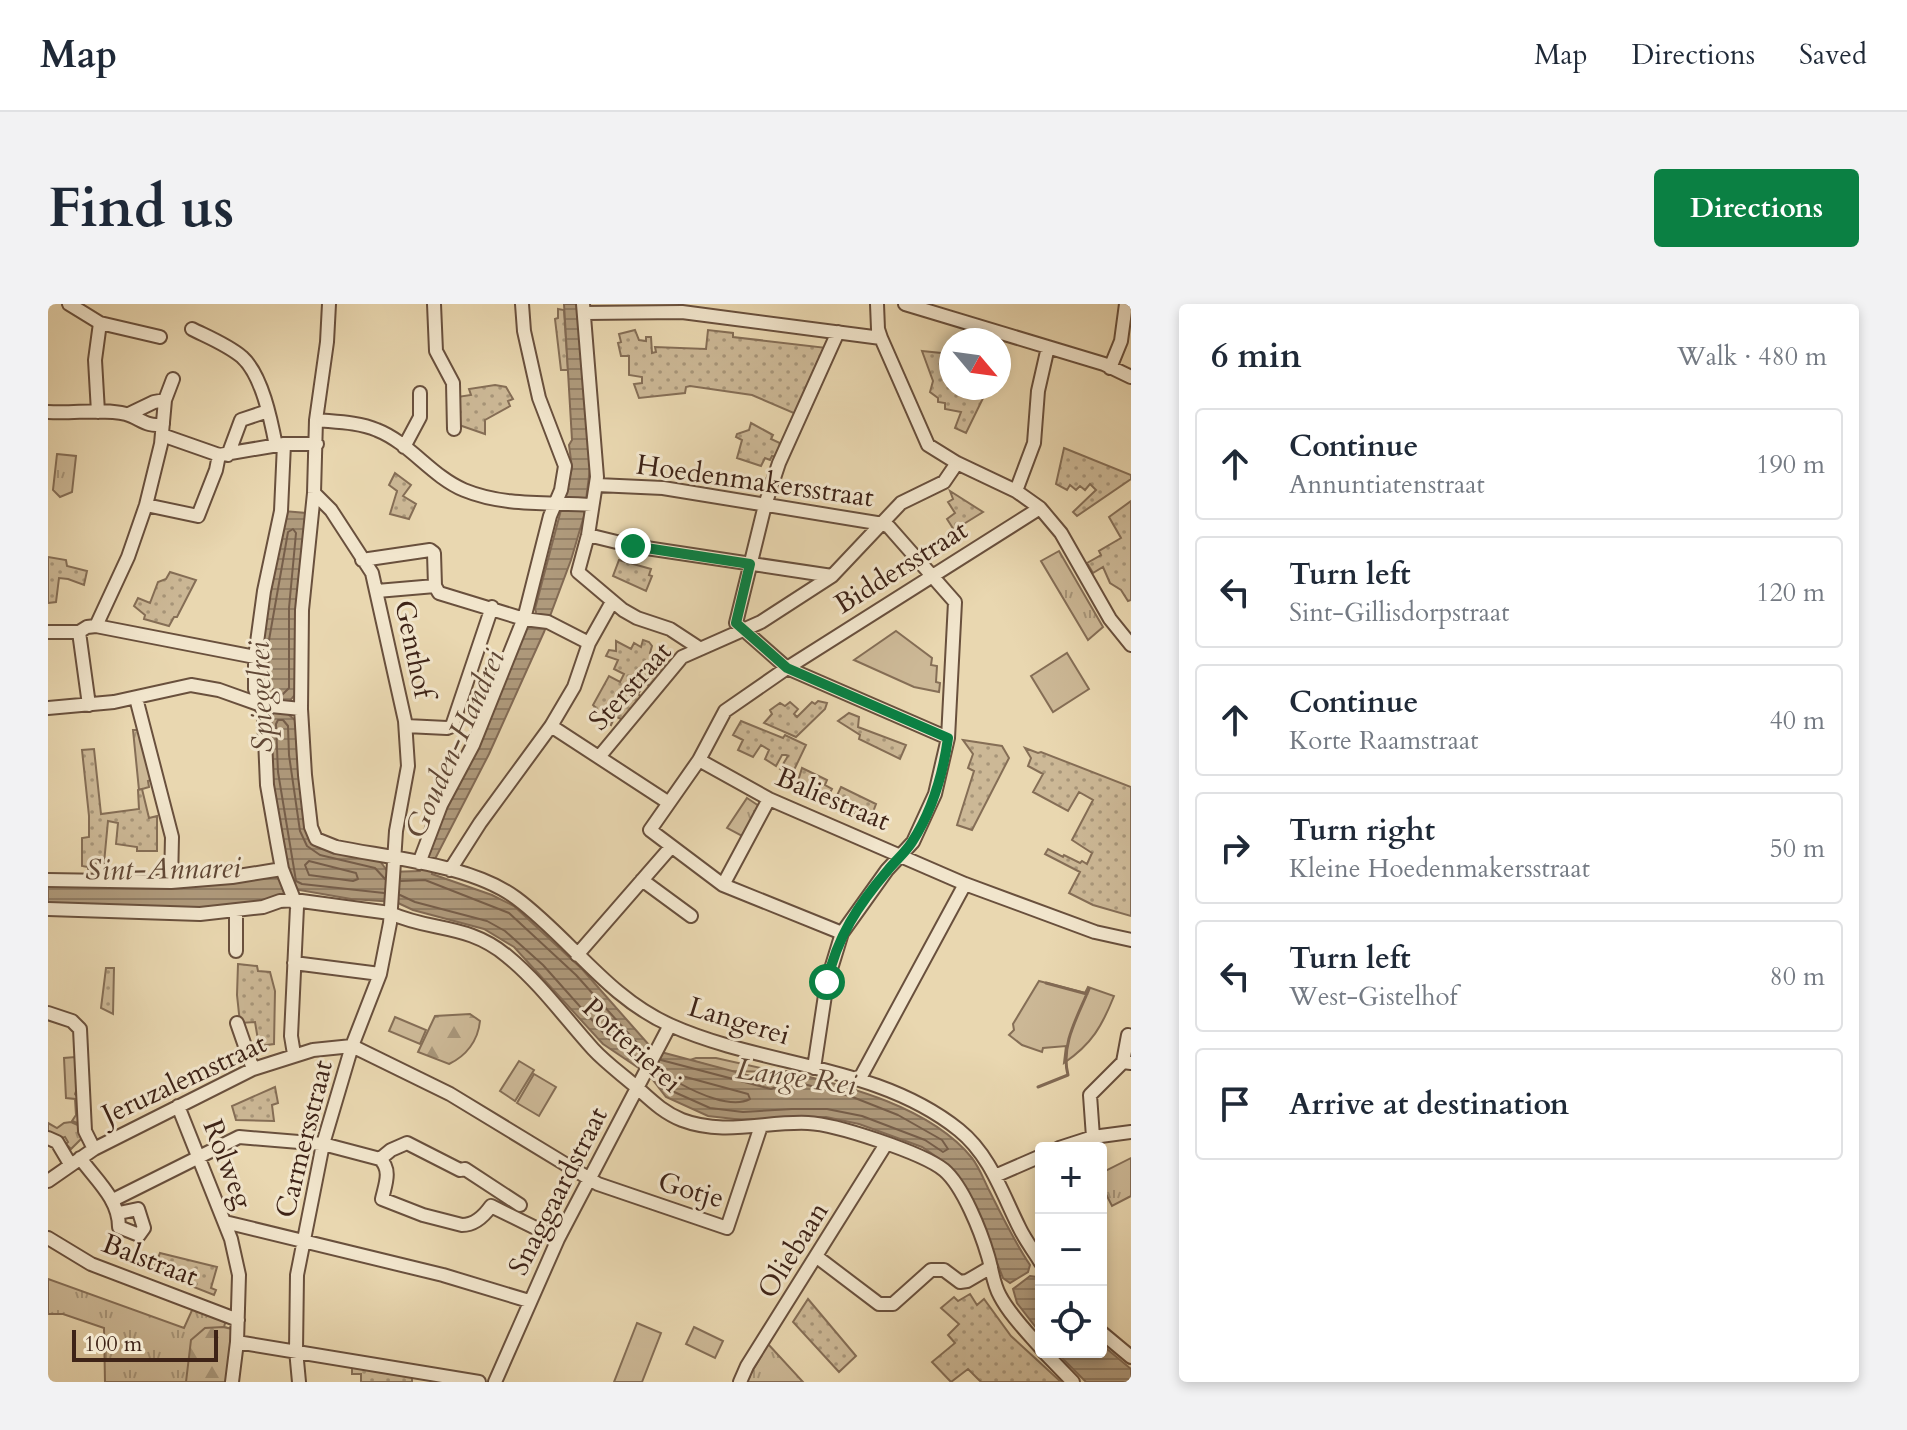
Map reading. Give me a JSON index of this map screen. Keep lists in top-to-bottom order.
{
  "streets": {
    "street": [
      "Hoedenmakersstraat",
      "Biddersstraat",
      "Genthof",
      "Sterstraat",
      "Baliestraat",
      "Langerei",
      "Potterierei",
      "Jeruzalemstraat",
      "Carmersstraat",
      "Rolweg",
      "Gotje",
      "Snaggaardstraat",
      "Oliebaan",
      "Balstraat"
    ]
  },
  "crossings": [
    ["Hoedenmakersstraat", "Biddersstraat"],
    ["Hoedenmakersstraat", "Sterstraat"],
    ["Hoedenmakersstraat", "Baliestraat"],
    ["Hoedenmakersstraat", "Langerei"],
    ["Biddersstraat", "Baliestraat"],
    ["Genthof", "Carmersstraat"],
    ["Langerei", "Snaggaardstraat"],
    ["Potterierei", "Carmersstraat"],
    ["Potterierei", "Gotje"],
    ["Potterierei", "Snaggaardstraat"],
    ["Potterierei", "Oliebaan"],
    ["Jeruzalemstraat", "Carmersstraat"],
    ["Jeruzalemstraat", "Rolweg"],
    ["Rolweg", "Balstraat"],
    ["Gotje", "Snaggaardstraat"]
  ],
  "water": [
    "Spiegelrei",
    "Gouden-Handrei",
    "Sint-Annarei",
    "Lange Rei"
  ],
  "scale_bar": "100 m",
  "north": "bottom right",
  "page": {
    "header": "Map",
    "nav": ["Map", "Directions", "Saved"],
    "buttons": "Directions",
    "title": "Find us",
    "heading": ["6 min", "Walk · 480 m"],
    "list": [
      ["Continue", "Annuntiatenstraat", "190 m"],
      ["Turn left", "Sint-Gillisdorpstraat", "120 m"],
      ["Continue", "Korte Raamstraat", "40 m"],
      ["Turn right", "Kleine Hoedenmakersstraat", "50 m"],
      ["Turn left", "West-Gistelhof", "80 m"],
      "Arrive at destination"
    ],
    "map_buttons": ["+", "−"],
    "scale": "100 m"
  }
}
